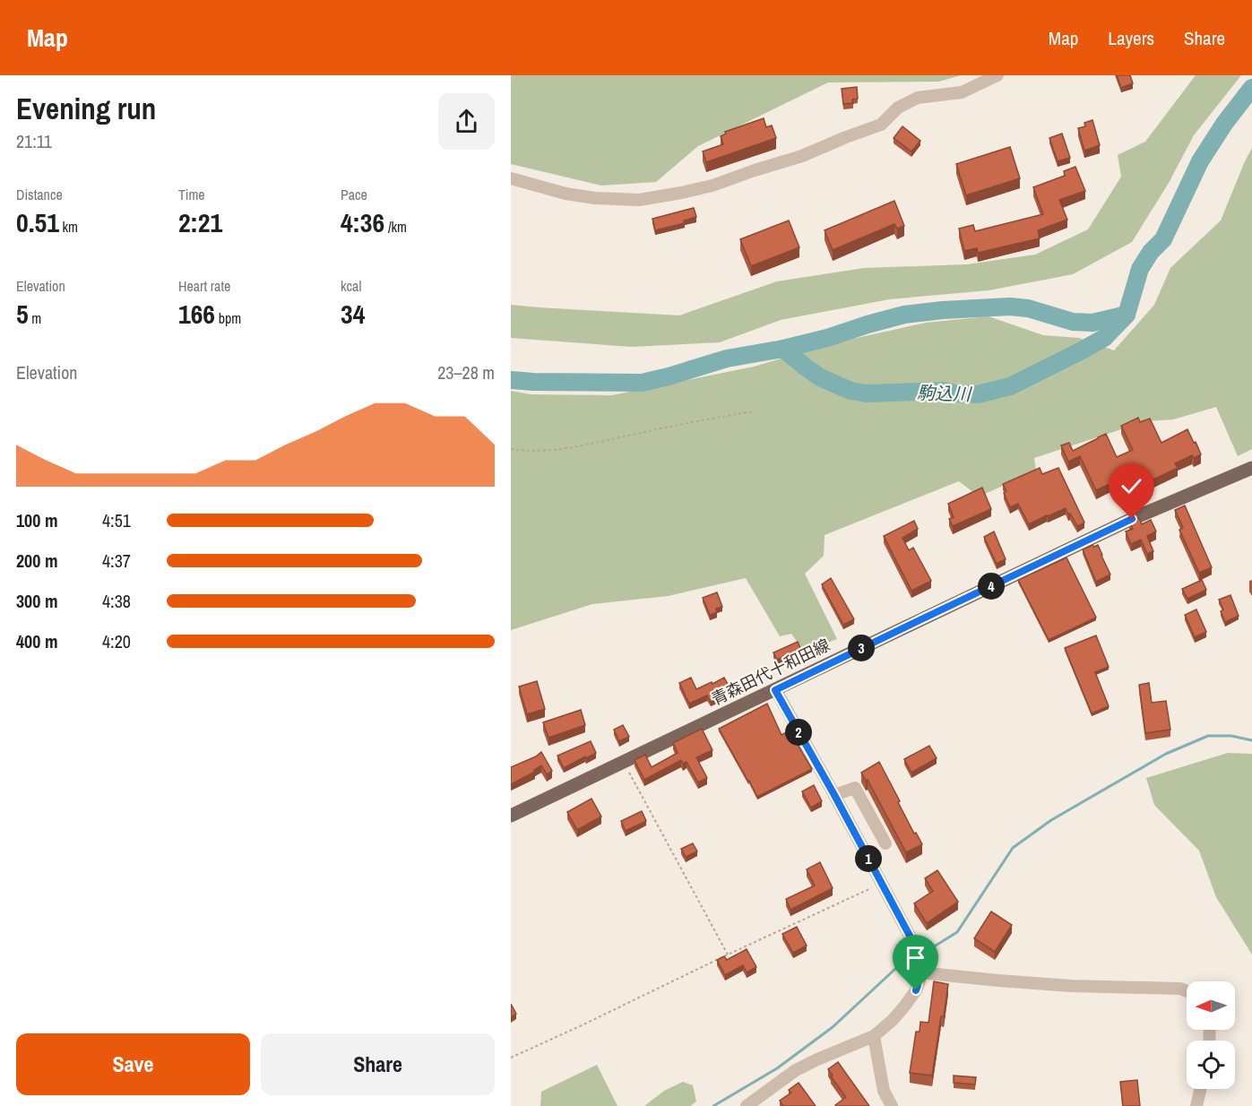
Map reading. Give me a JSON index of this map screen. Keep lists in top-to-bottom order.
{
  "streets": {
    "main road": ["青森田代十和田線"]
  },
  "water": ["駒込川"],
  "north": "left",
  "page": {
    "header": "Map",
    "nav": ["Map", "Layers", "Share"],
    "heading": ["Evening run", "21:11"],
    "stats": [
      ["Distance", "0.51 km"],
      ["Time", "2:21"],
      ["Pace", "4:36 /km"],
      ["Elevation", "5 m"],
      ["Heart rate", "166 bpm"],
      ["kcal", "34"]
    ],
    "chart": ["Elevation", "23–28 m"],
    "list": [
      {
        "name": "100 m",
        "note": "4:51"
      },
      {
        "name": "200 m",
        "note": "4:37"
      },
      {
        "name": "300 m",
        "note": "4:38"
      },
      {
        "name": "400 m",
        "note": "4:20"
      }
    ],
    "pins": [
      "4",
      "3",
      "2",
      "1"
    ],
    "buttons": ["Save", "Share"]
  }
}
